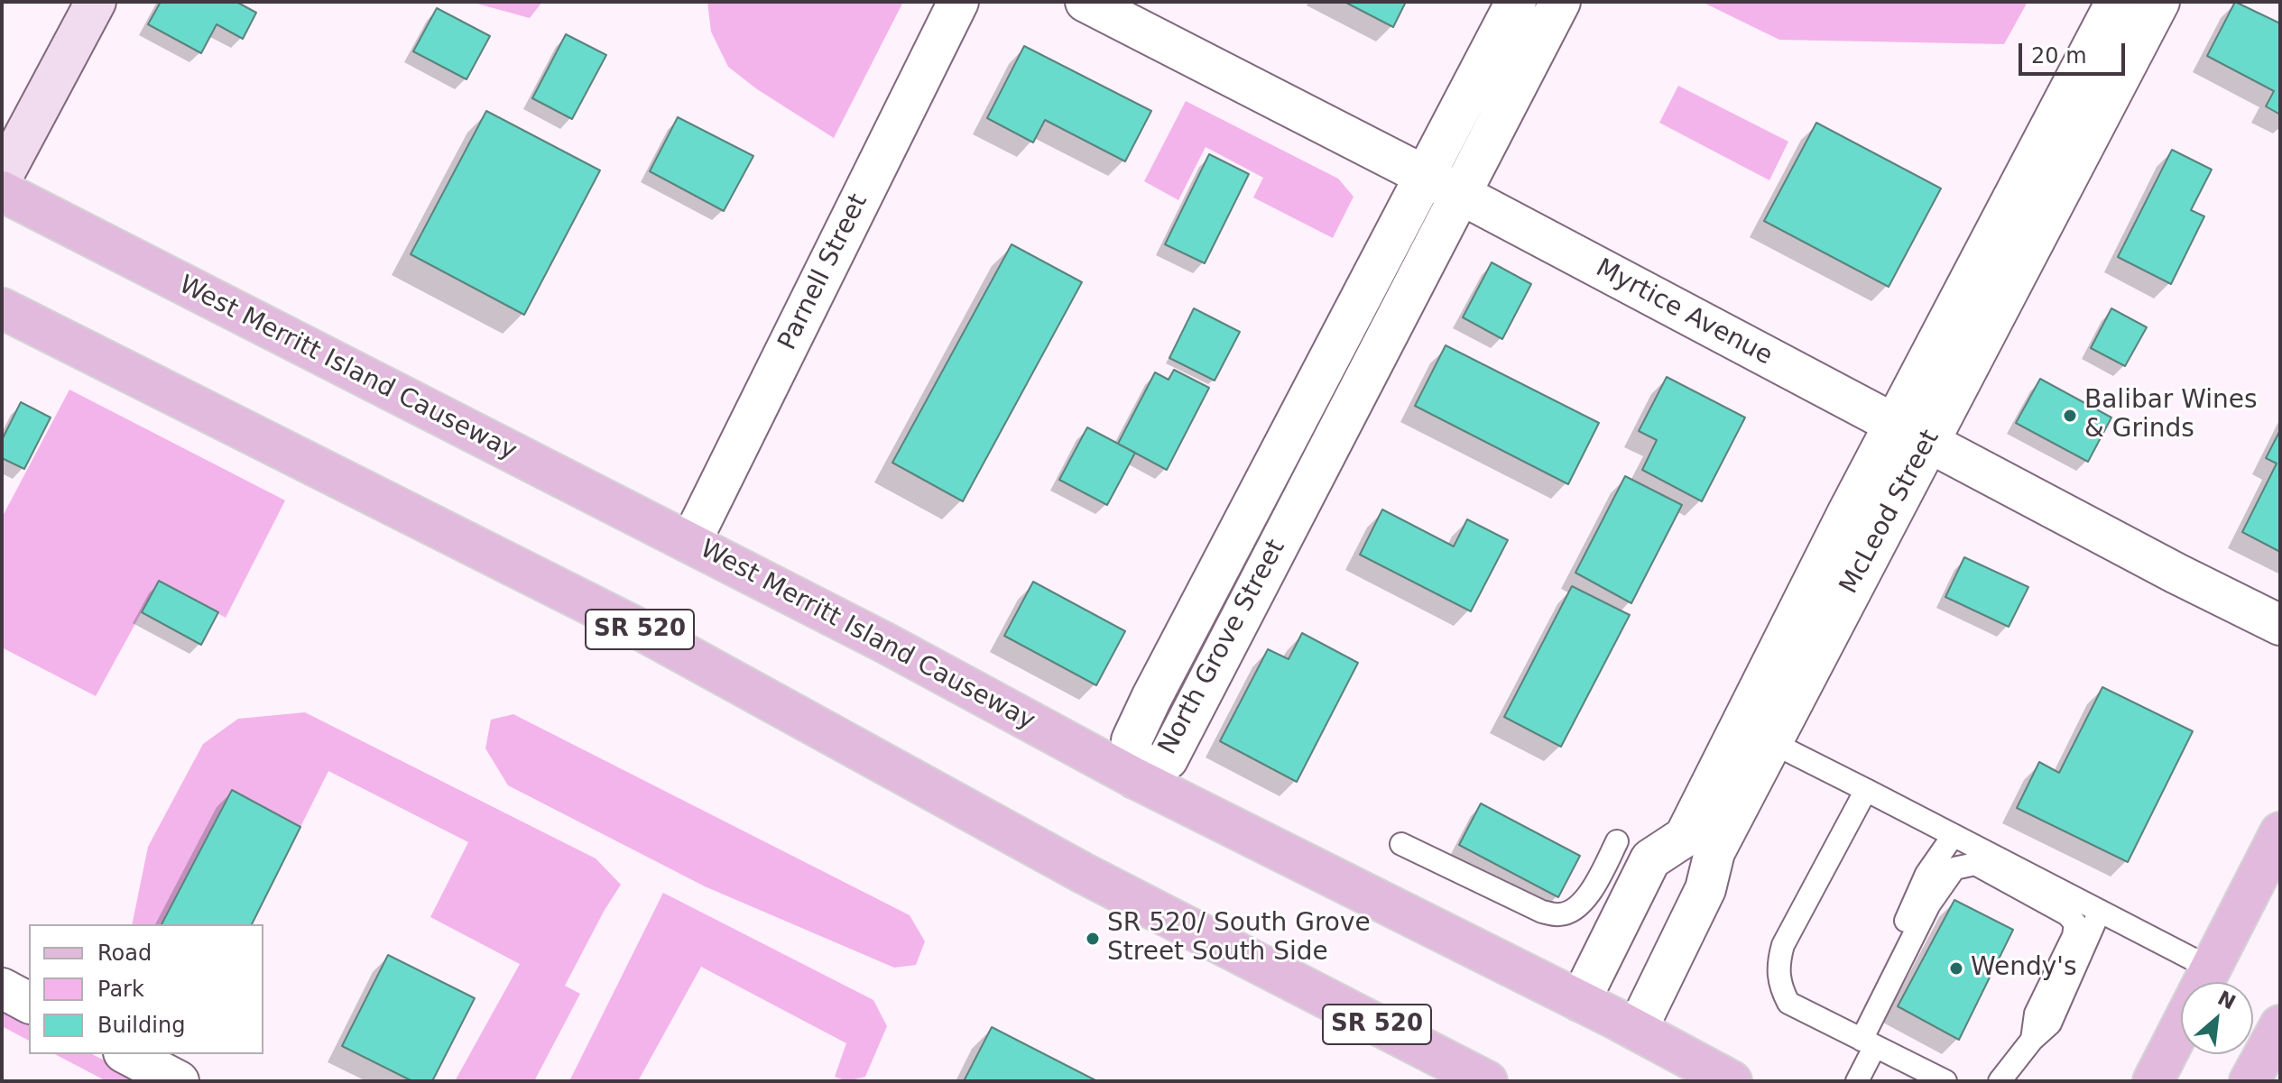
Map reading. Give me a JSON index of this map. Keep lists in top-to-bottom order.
{
  "streets": {
    "main road": ["West Merritt Island Causeway", "SR 520"],
    "street": [
      "Parnell Street",
      "Myrtice Avenue",
      "McLeod Street",
      "North Grove Street"
    ]
  },
  "crossings": [
    ["Parnell Street", "West Merritt Island Causeway"],
    ["Myrtice Avenue", "McLeod Street"],
    ["Myrtice Avenue", "North Grove Street"],
    ["West Merritt Island Causeway", "McLeod Street"],
    ["West Merritt Island Causeway", "North Grove Street"]
  ],
  "places": ["Balibar Wines & Grinds", "SR 520/ South Grove Street South Side", "Wendy's"],
  "legend": ["Road", "Park", "Building"],
  "scale_bar": "20 m",
  "north": "top right"
}
